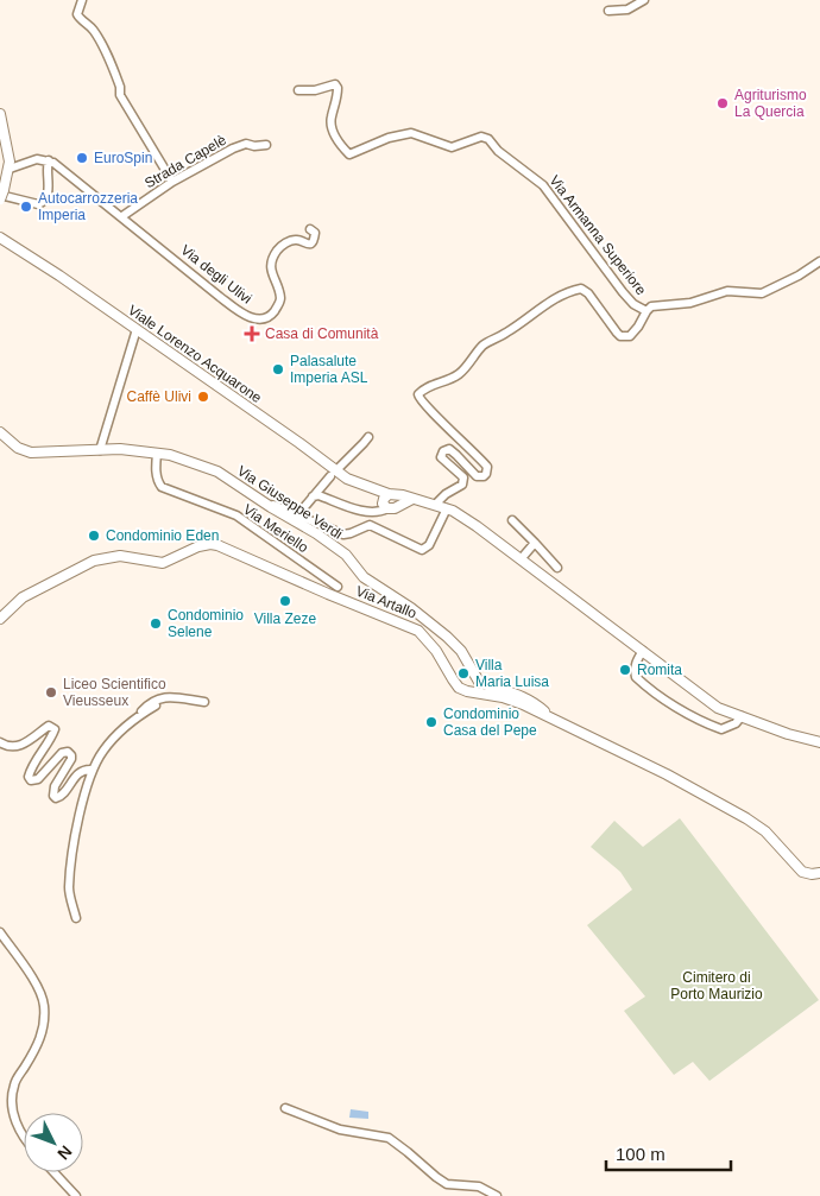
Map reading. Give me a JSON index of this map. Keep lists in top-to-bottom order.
{
  "streets": {
    "street": [
      "Strada Capelè",
      "Via Armanna Superiore",
      "Via degli Ulivi",
      "Viale Lorenzo Acquarone",
      "Via Giuseppe Verdi",
      "Via Meriello",
      "Via Artallo"
    ]
  },
  "crossings": [
    ["Strada Capelè", "Via degli Ulivi"],
    ["Via Giuseppe Verdi", "Via Meriello"],
    ["Via Giuseppe Verdi", "Via Artallo"]
  ],
  "parks": ["Cimitero di Porto Maurizio"],
  "places": {
    "other": [
      "Agriturismo La Quercia",
      "EuroSpin",
      "Autocarrozzeria Imperia",
      "Palasalute Imperia ASL",
      "Caffè Ulivi",
      "Condominio Eden",
      "Villa Zeze",
      "Condominio Selene",
      "Romita",
      "Villa Maria Luisa",
      "Liceo Scientifico Vieusseux",
      "Condominio Casa del Pepe"
    ],
    "health": ["Casa di Comunità"]
  },
  "scale_bar": "100 m",
  "north": "bottom right"
}
